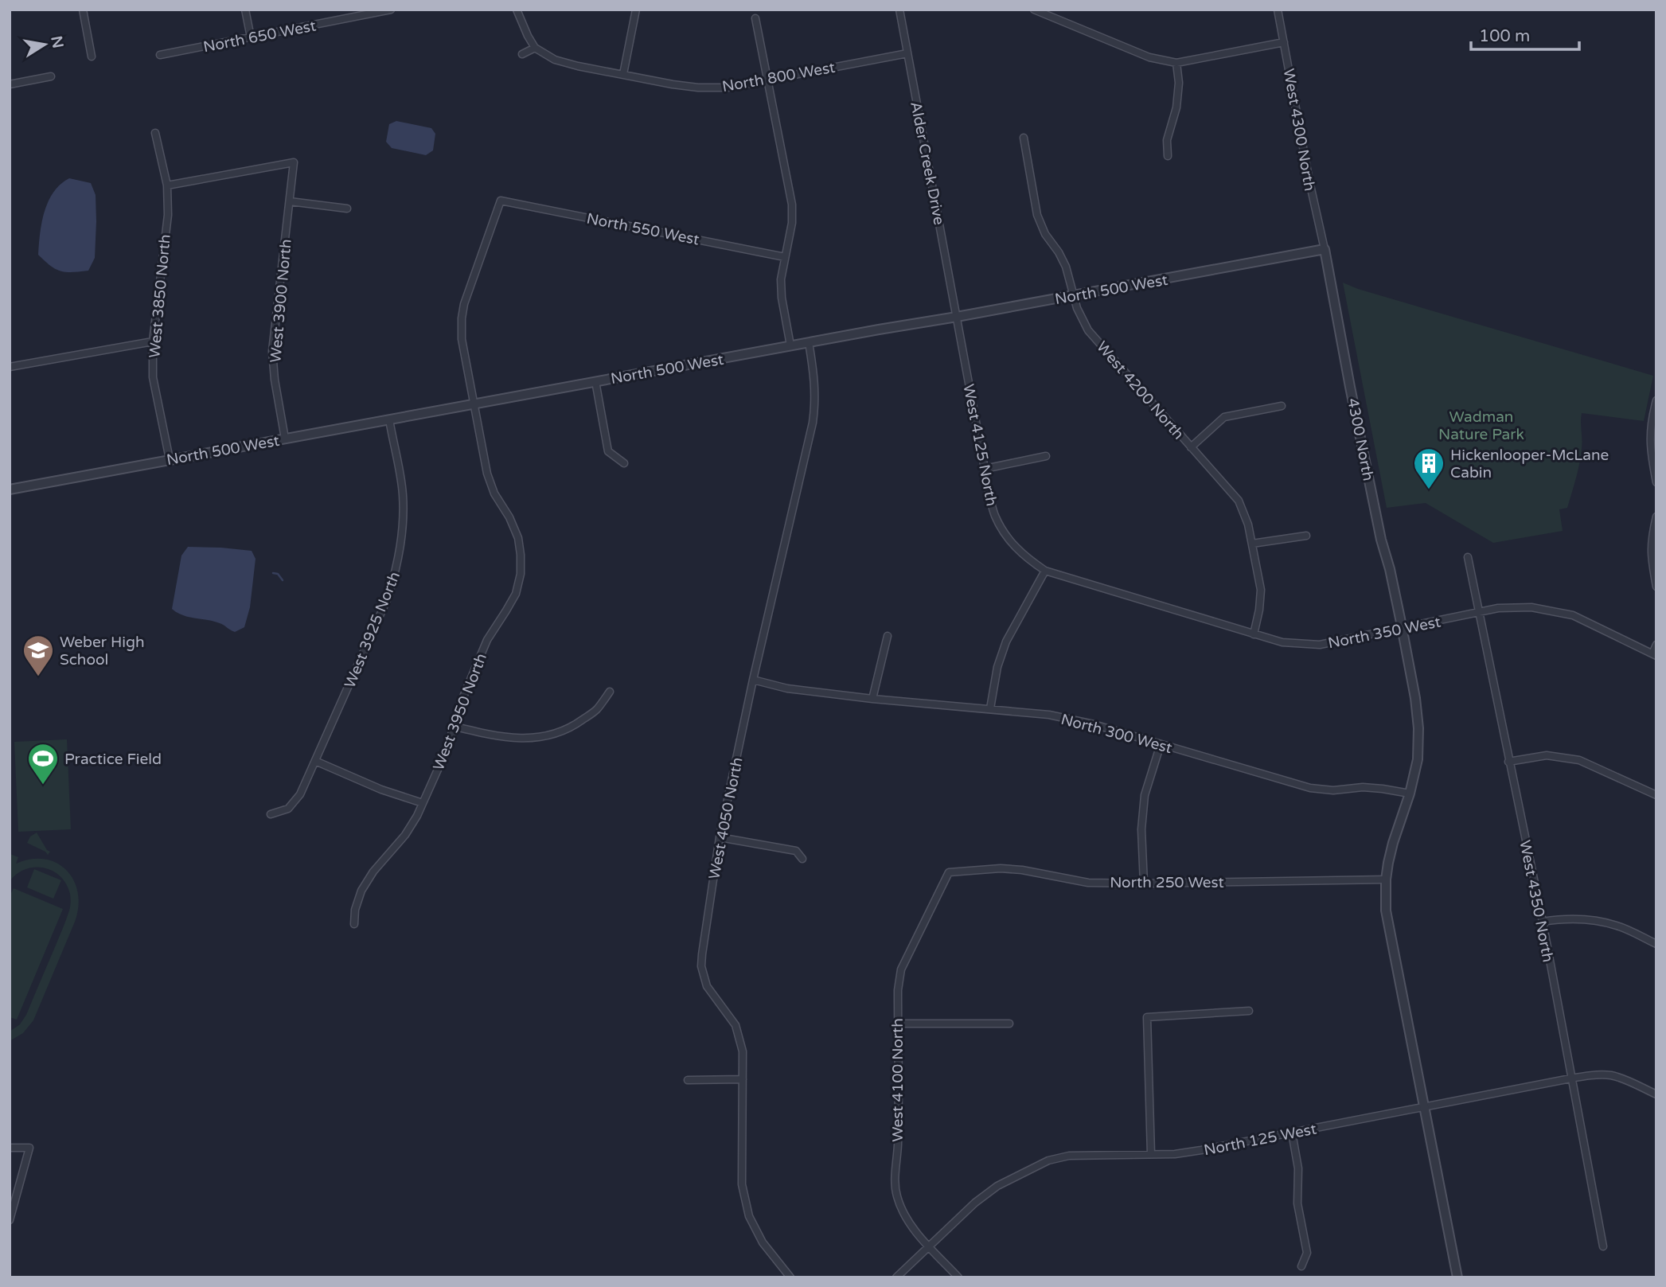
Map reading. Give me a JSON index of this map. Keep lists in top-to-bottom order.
{
  "streets": {
    "street": [
      "North 650 West",
      "North 800 West",
      "West 4300 North",
      "Alder Creek Drive",
      "North 550 West",
      "North 500 West",
      "West 3850 North",
      "West 3900 North",
      "West 4200 North",
      "4300 North",
      "West 4125 North",
      "West 3925 North",
      "North 350 West",
      "West 3950 North",
      "North 300 West",
      "West 4050 North",
      "North 250 West",
      "West 4350 North",
      "West 4100 North",
      "North 125 West"
    ]
  },
  "crossings": [
    ["North 800 West", "Alder Creek Drive"],
    ["West 4300 North", "North 500 West"],
    ["West 4300 North", "4300 North"],
    ["Alder Creek Drive", "North 500 West"],
    ["Alder Creek Drive", "West 4125 North"],
    ["North 550 West", "West 3950 North"],
    ["North 500 West", "West 3850 North"],
    ["North 500 West", "West 3900 North"],
    ["North 500 West", "West 4200 North"],
    ["North 500 West", "4300 North"],
    ["North 500 West", "West 4125 North"],
    ["North 500 West", "West 3925 North"],
    ["North 500 West", "West 3950 North"],
    ["North 500 West", "West 4050 North"],
    ["West 3850 North", "West 3900 North"],
    ["West 4200 North", "North 350 West"],
    ["4300 North", "North 350 West"],
    ["4300 North", "North 300 West"],
    ["4300 North", "North 250 West"],
    ["4300 North", "North 125 West"],
    ["West 4125 North", "North 350 West"],
    ["North 350 West", "West 4350 North"],
    ["North 300 West", "West 4050 North"],
    ["North 250 West", "West 4100 North"],
    ["West 4350 North", "North 125 West"],
    ["West 4100 North", "North 125 West"]
  ],
  "parks": ["Wadman Nature Park"],
  "places": {
    "building": ["Hickenlooper-McLane Cabin"],
    "school or university": ["Weber High School"],
    "sports": ["Practice Field"]
  },
  "scale_bar": "100 m",
  "north": "right"
}
